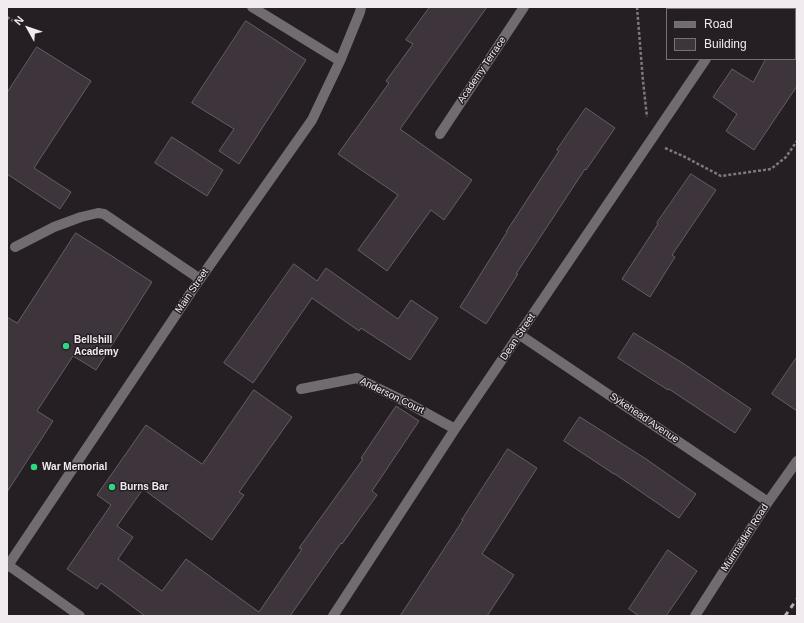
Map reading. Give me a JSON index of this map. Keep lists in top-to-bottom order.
{
  "streets": {
    "street": [
      "Academy Terrace",
      "Main Street",
      "Dean Street",
      "Anderson Court",
      "Sykehead Avenue",
      "Muirmadkin Road"
    ]
  },
  "crossings": [
    ["Dean Street", "Anderson Court"],
    ["Dean Street", "Sykehead Avenue"],
    ["Sykehead Avenue", "Muirmadkin Road"]
  ],
  "places": ["Bellshill Academy", "War Memorial", "Burns Bar"],
  "legend": ["Road", "Building"],
  "north": "top left"
}
